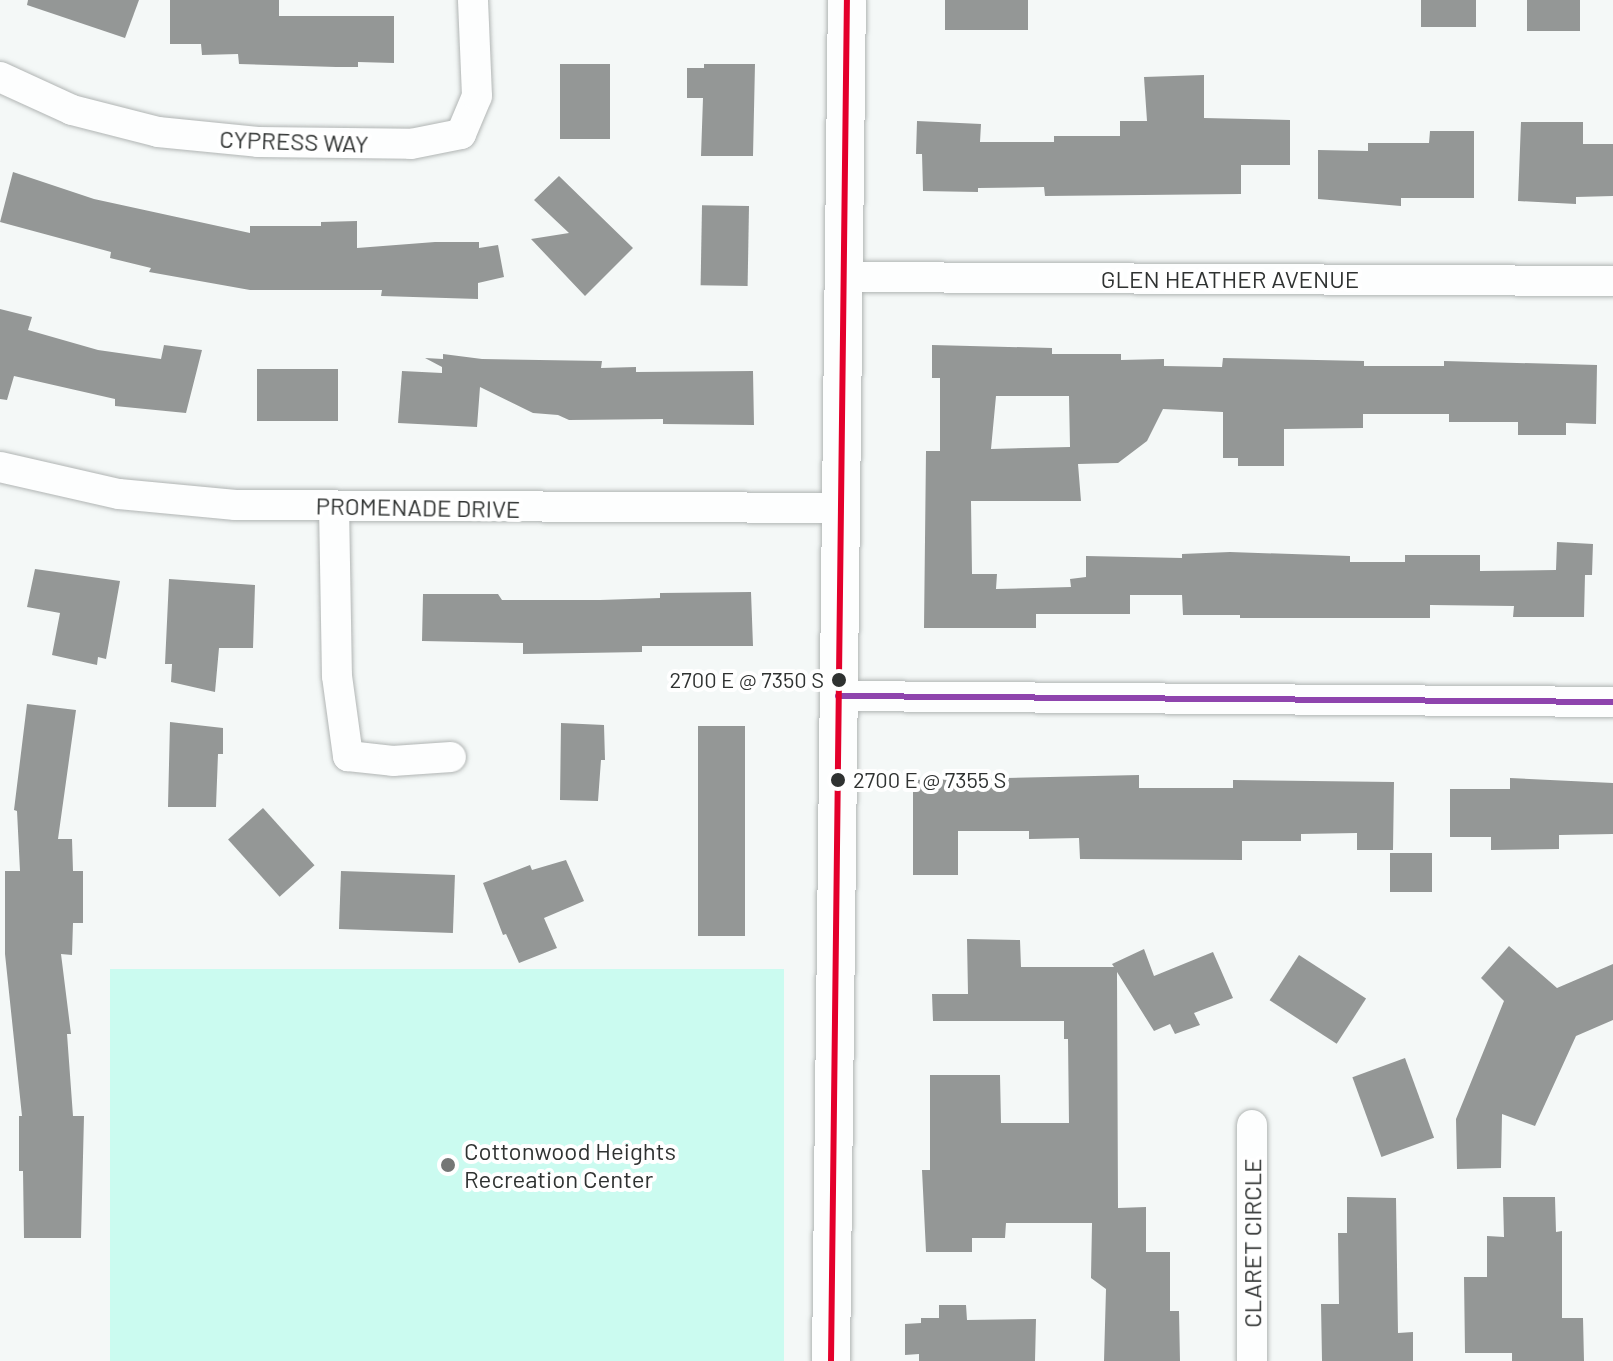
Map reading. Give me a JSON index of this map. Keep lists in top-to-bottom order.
{
  "streets": {
    "street": [
      "CYPRESS WAY",
      "GLEN HEATHER AVENUE",
      "PROMENADE DRIVE",
      "CLARET CIRCLE"
    ]
  },
  "places": ["2700 E @ 7350 S", "2700 E @ 7355 S", "Cottonwood Heights Recreation Center"]
}
